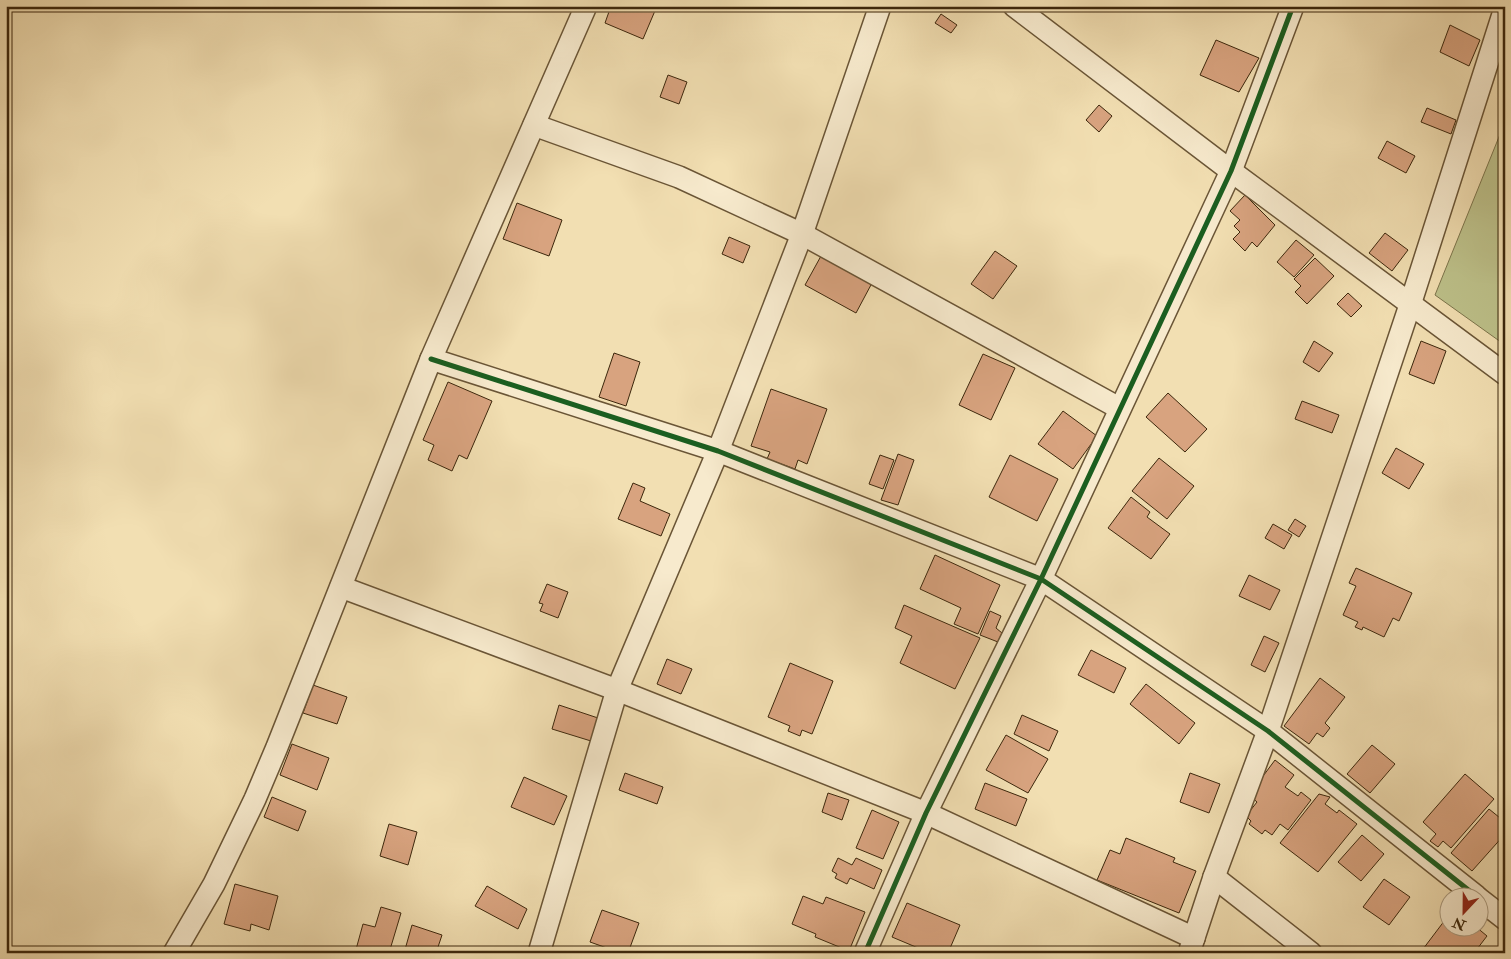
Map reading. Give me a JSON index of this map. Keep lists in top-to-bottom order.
{
  "north": "bottom"
}
